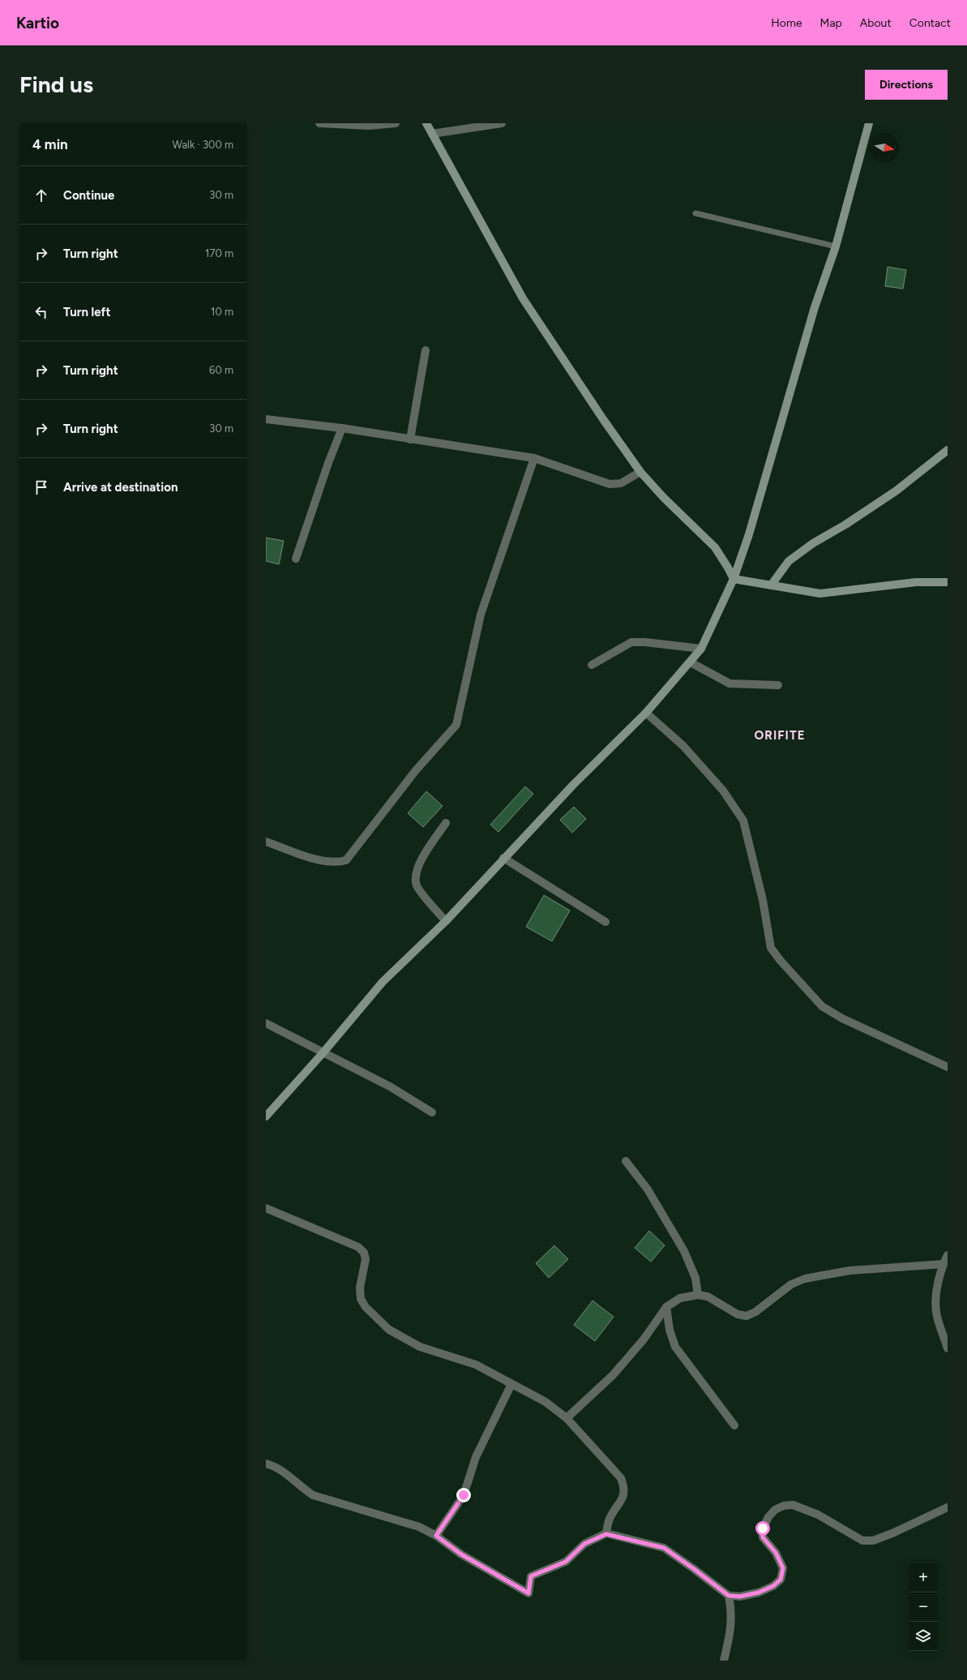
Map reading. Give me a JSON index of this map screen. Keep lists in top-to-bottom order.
{
  "districts": ["ORIFITE"],
  "north": "right",
  "page": {
    "header": "Kartio",
    "nav": [
      "Home",
      "Map",
      "About",
      "Contact"
    ],
    "buttons": "Directions",
    "title": "Find us",
    "heading": ["4 min", "Walk · 300 m"],
    "list": [
      ["Continue", "30 m"],
      ["Turn right", "170 m"],
      ["Turn left", "10 m"],
      ["Turn right", "60 m"],
      ["Turn right", "30 m"],
      "Arrive at destination"
    ],
    "map_buttons": ["+", "−"]
  }
}
